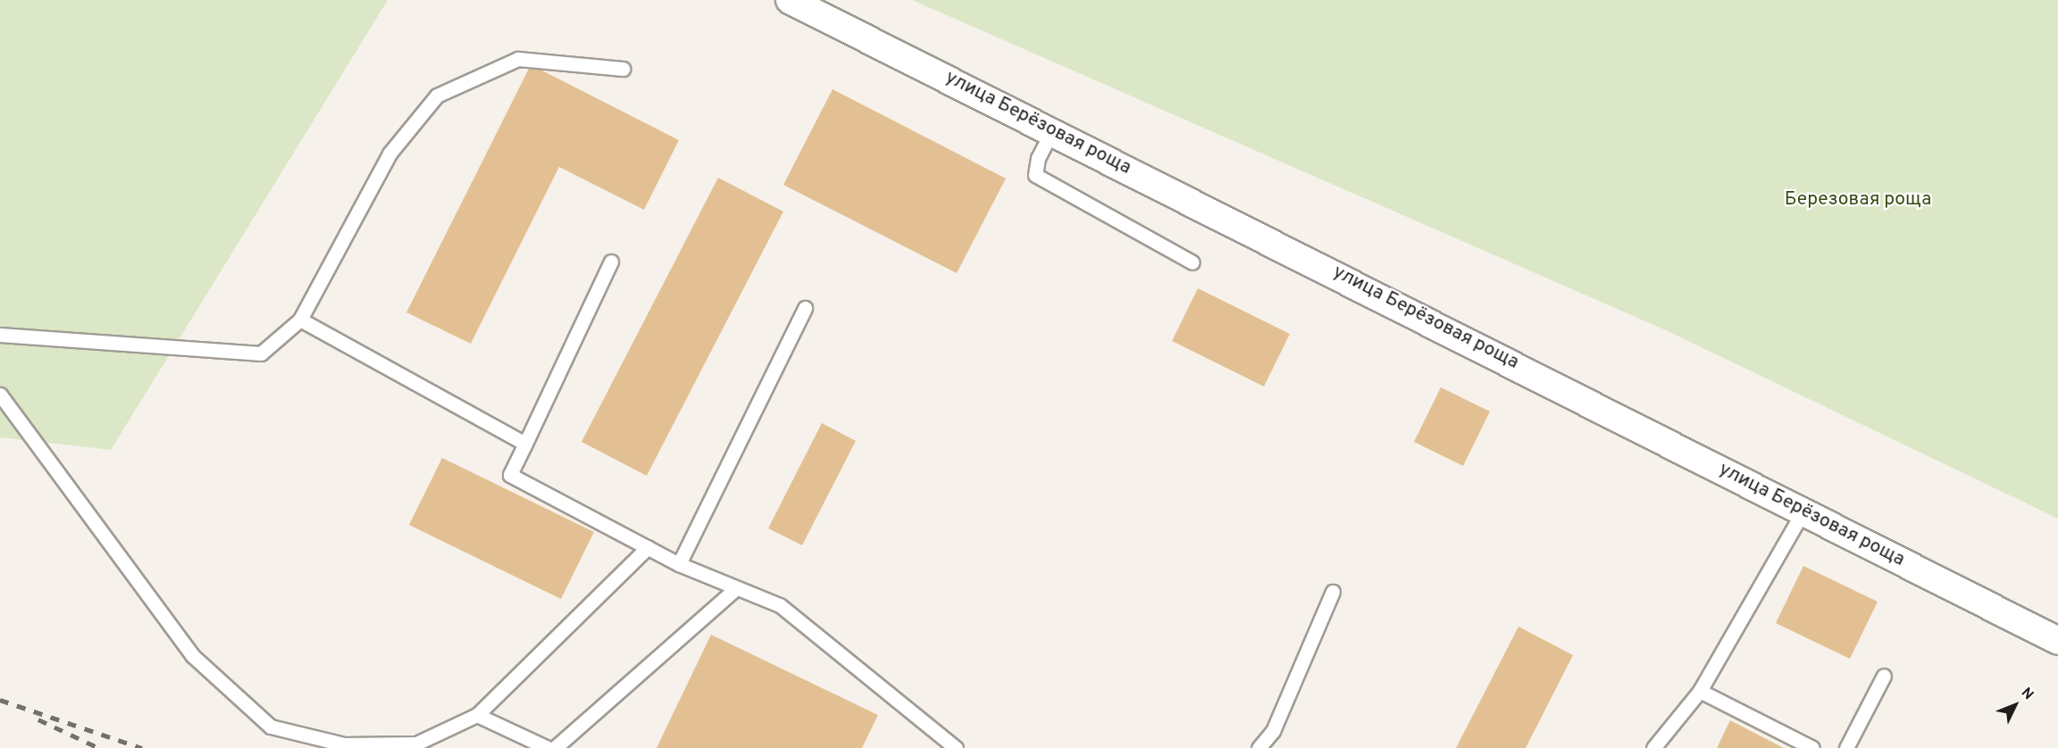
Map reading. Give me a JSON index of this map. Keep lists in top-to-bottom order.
{
  "streets": {
    "street": ["улица Берёзовая роща"]
  },
  "parks": ["Березовая роща"],
  "north": "top right"
}
